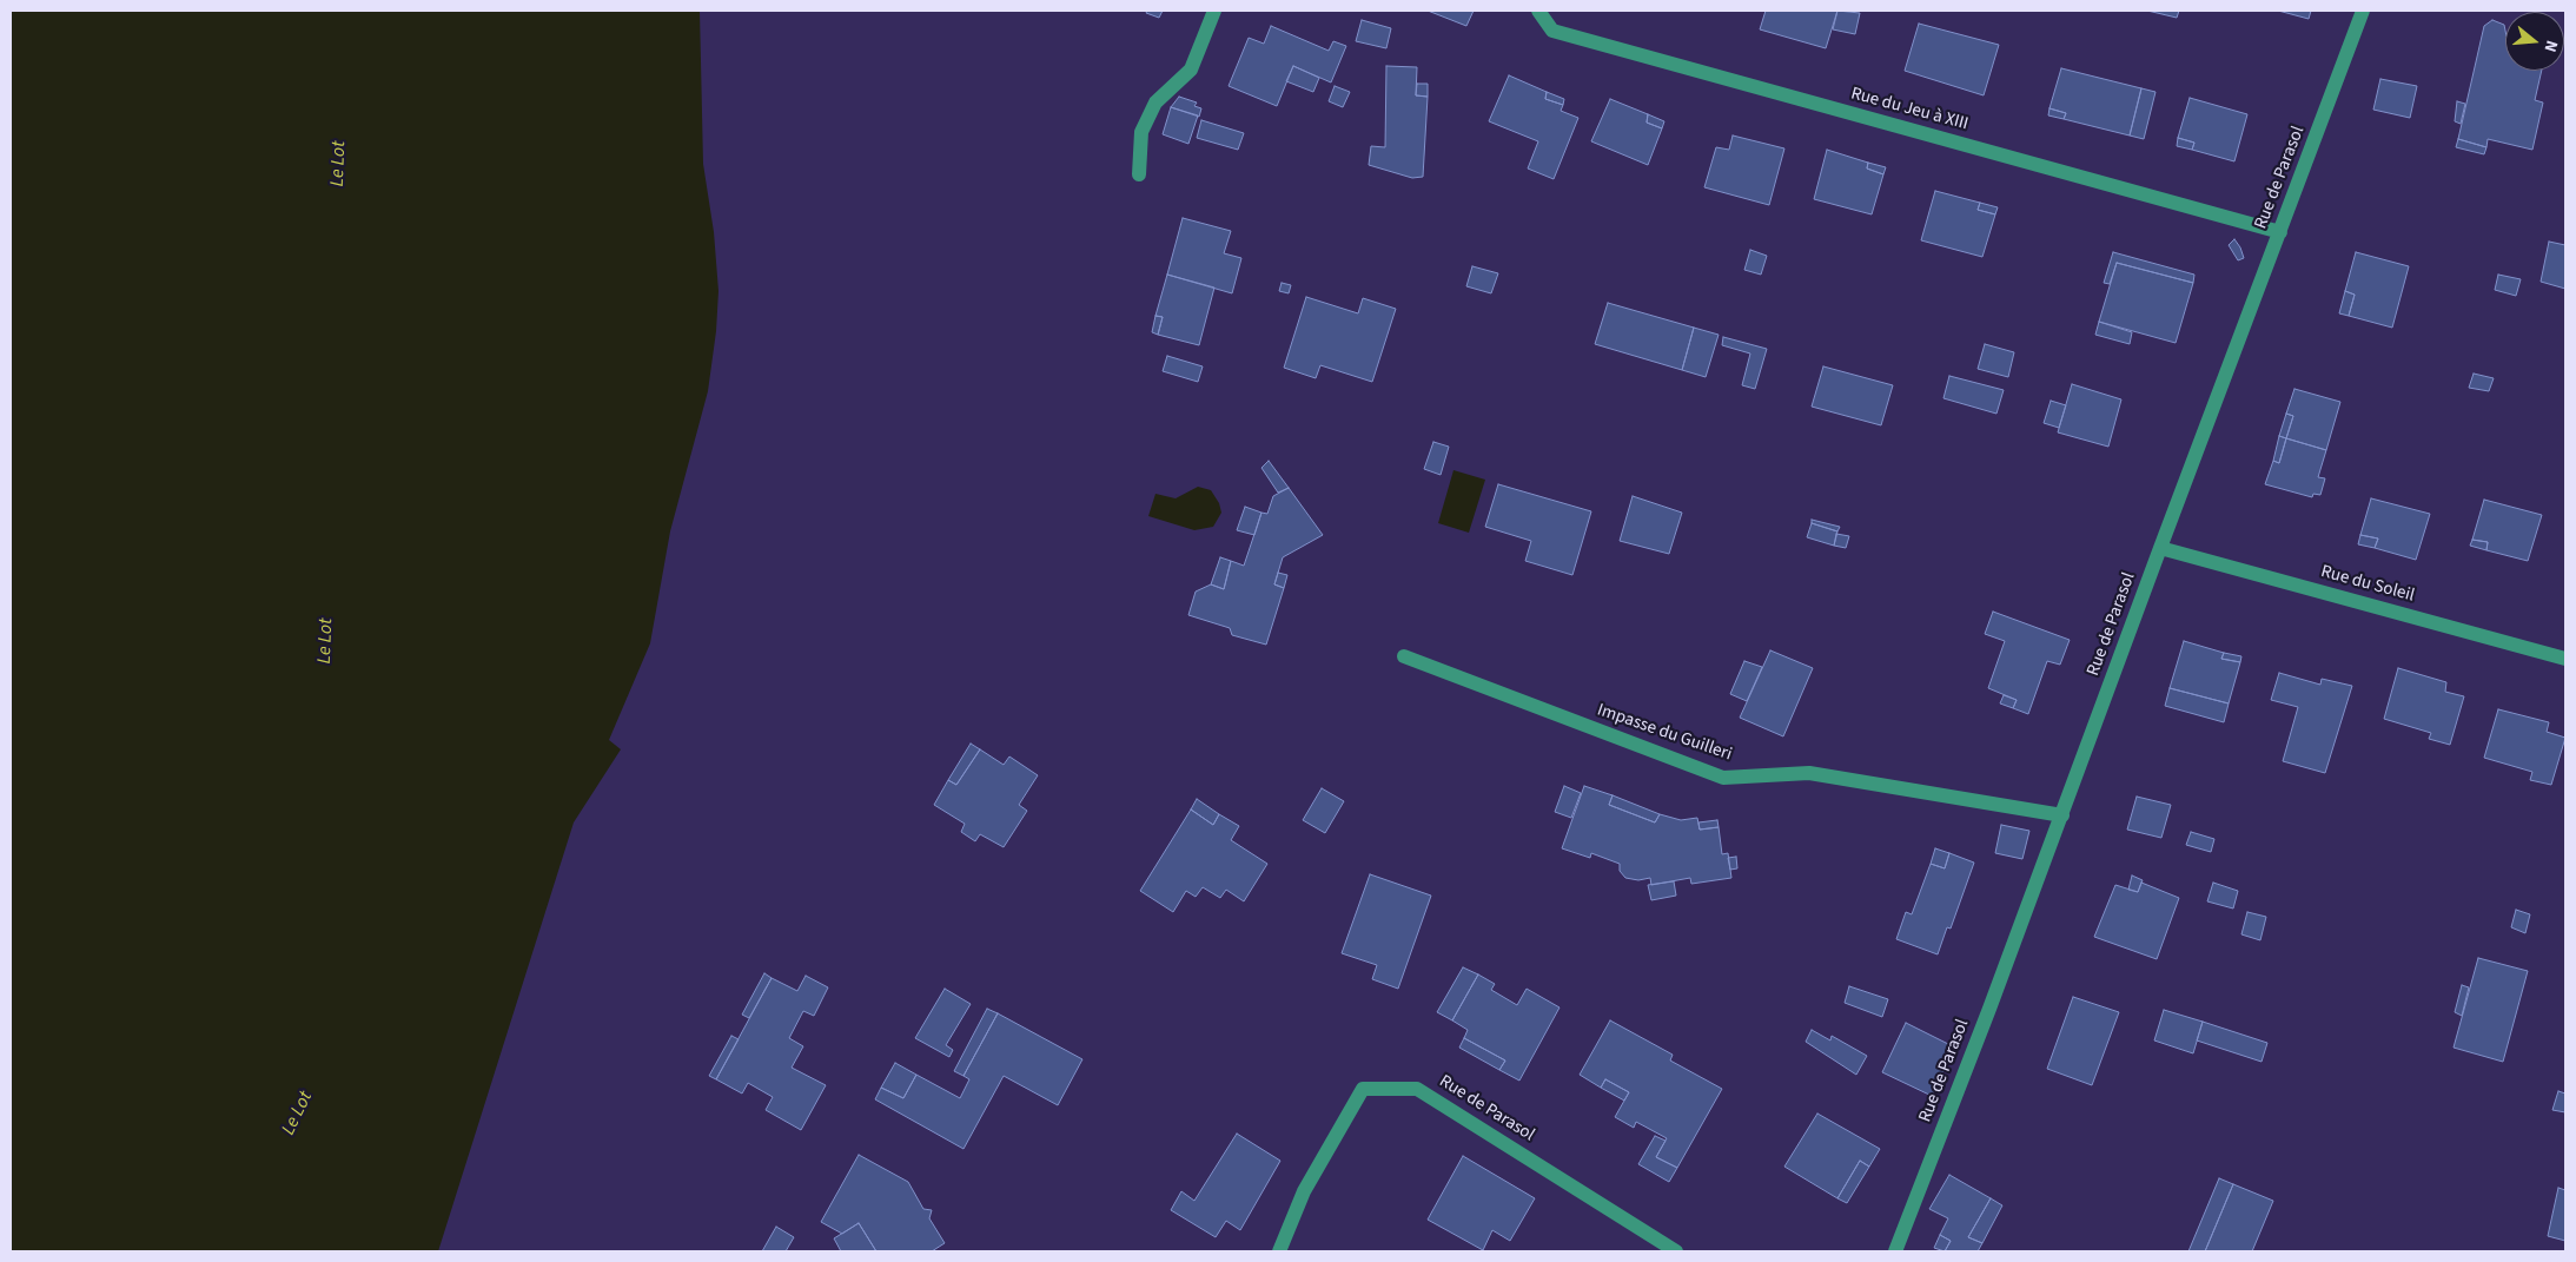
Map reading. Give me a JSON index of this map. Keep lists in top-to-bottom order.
{
  "streets": {
    "street": [
      "Rue du Jeu à XIII",
      "Rue de Parasol",
      "Rue du Soleil",
      "Impasse du Guilleri"
    ]
  },
  "crossings": [
    ["Rue du Jeu à XIII", "Rue de Parasol"],
    ["Rue de Parasol", "Rue du Soleil"],
    ["Rue de Parasol", "Impasse du Guilleri"]
  ],
  "water": ["Le Lot"],
  "north": "right"
}
